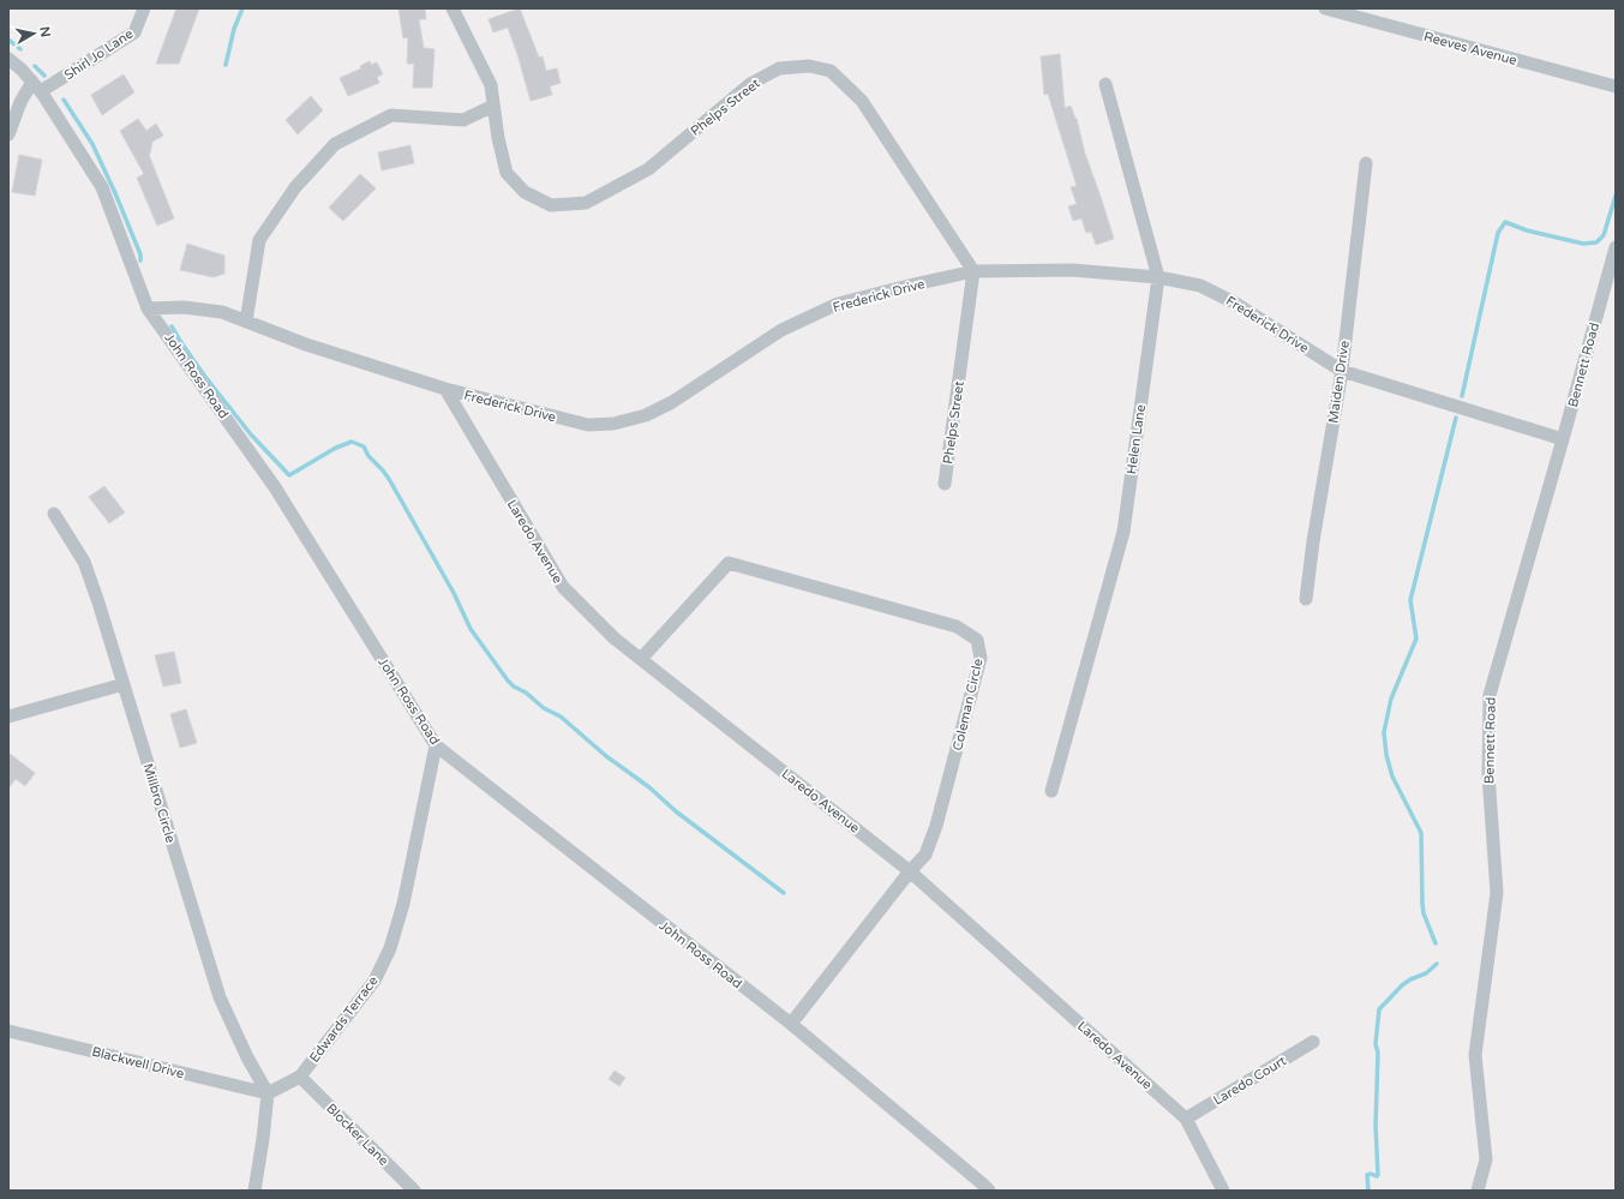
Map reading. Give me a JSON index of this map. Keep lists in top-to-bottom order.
{
  "streets": {
    "street": [
      "Reeves Avenue",
      "Shirl Jo Lane",
      "Phelps Street",
      "Frederick Drive",
      "Bennett Road",
      "John Ross Road",
      "Maiden Drive",
      "Helen Lane",
      "Laredo Avenue",
      "Coleman Circle",
      "Millbro Circle",
      "Edwards Terrace",
      "Blackwell Drive",
      "Laredo Court",
      "Blocker Lane"
    ]
  },
  "crossings": [
    ["Shirl Jo Lane", "John Ross Road"],
    ["Phelps Street", "Frederick Drive"],
    ["Frederick Drive", "Bennett Road"],
    ["Frederick Drive", "John Ross Road"],
    ["Frederick Drive", "Maiden Drive"],
    ["Frederick Drive", "Helen Lane"],
    ["Frederick Drive", "Laredo Avenue"],
    ["John Ross Road", "Coleman Circle"],
    ["John Ross Road", "Edwards Terrace"],
    ["Laredo Avenue", "Coleman Circle"],
    ["Laredo Avenue", "Laredo Court"],
    ["Millbro Circle", "Edwards Terrace"],
    ["Millbro Circle", "Blackwell Drive"],
    ["Edwards Terrace", "Blackwell Drive"],
    ["Edwards Terrace", "Blocker Lane"]
  ],
  "north": "right"
}
